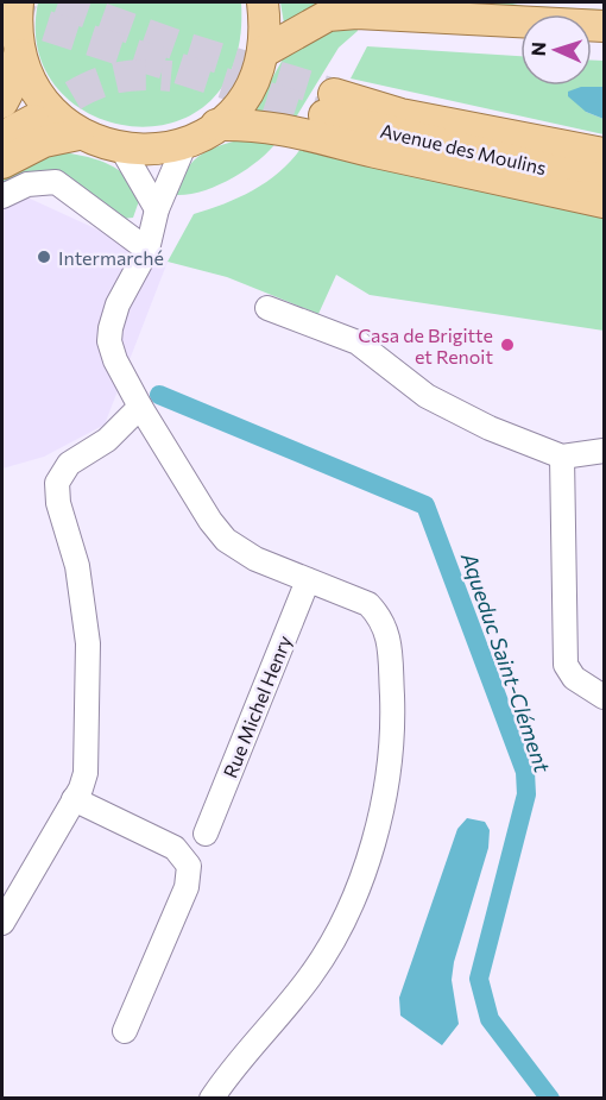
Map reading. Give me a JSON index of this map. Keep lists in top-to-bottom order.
{
  "streets": {
    "main road": ["Avenue des Moulins"],
    "street": ["Rue Michel Henry"]
  },
  "water": ["Aqueduc Saint-Clément"],
  "places": ["Intermarché", "Casa de Brigitte et Renoit"],
  "north": "left"
}
